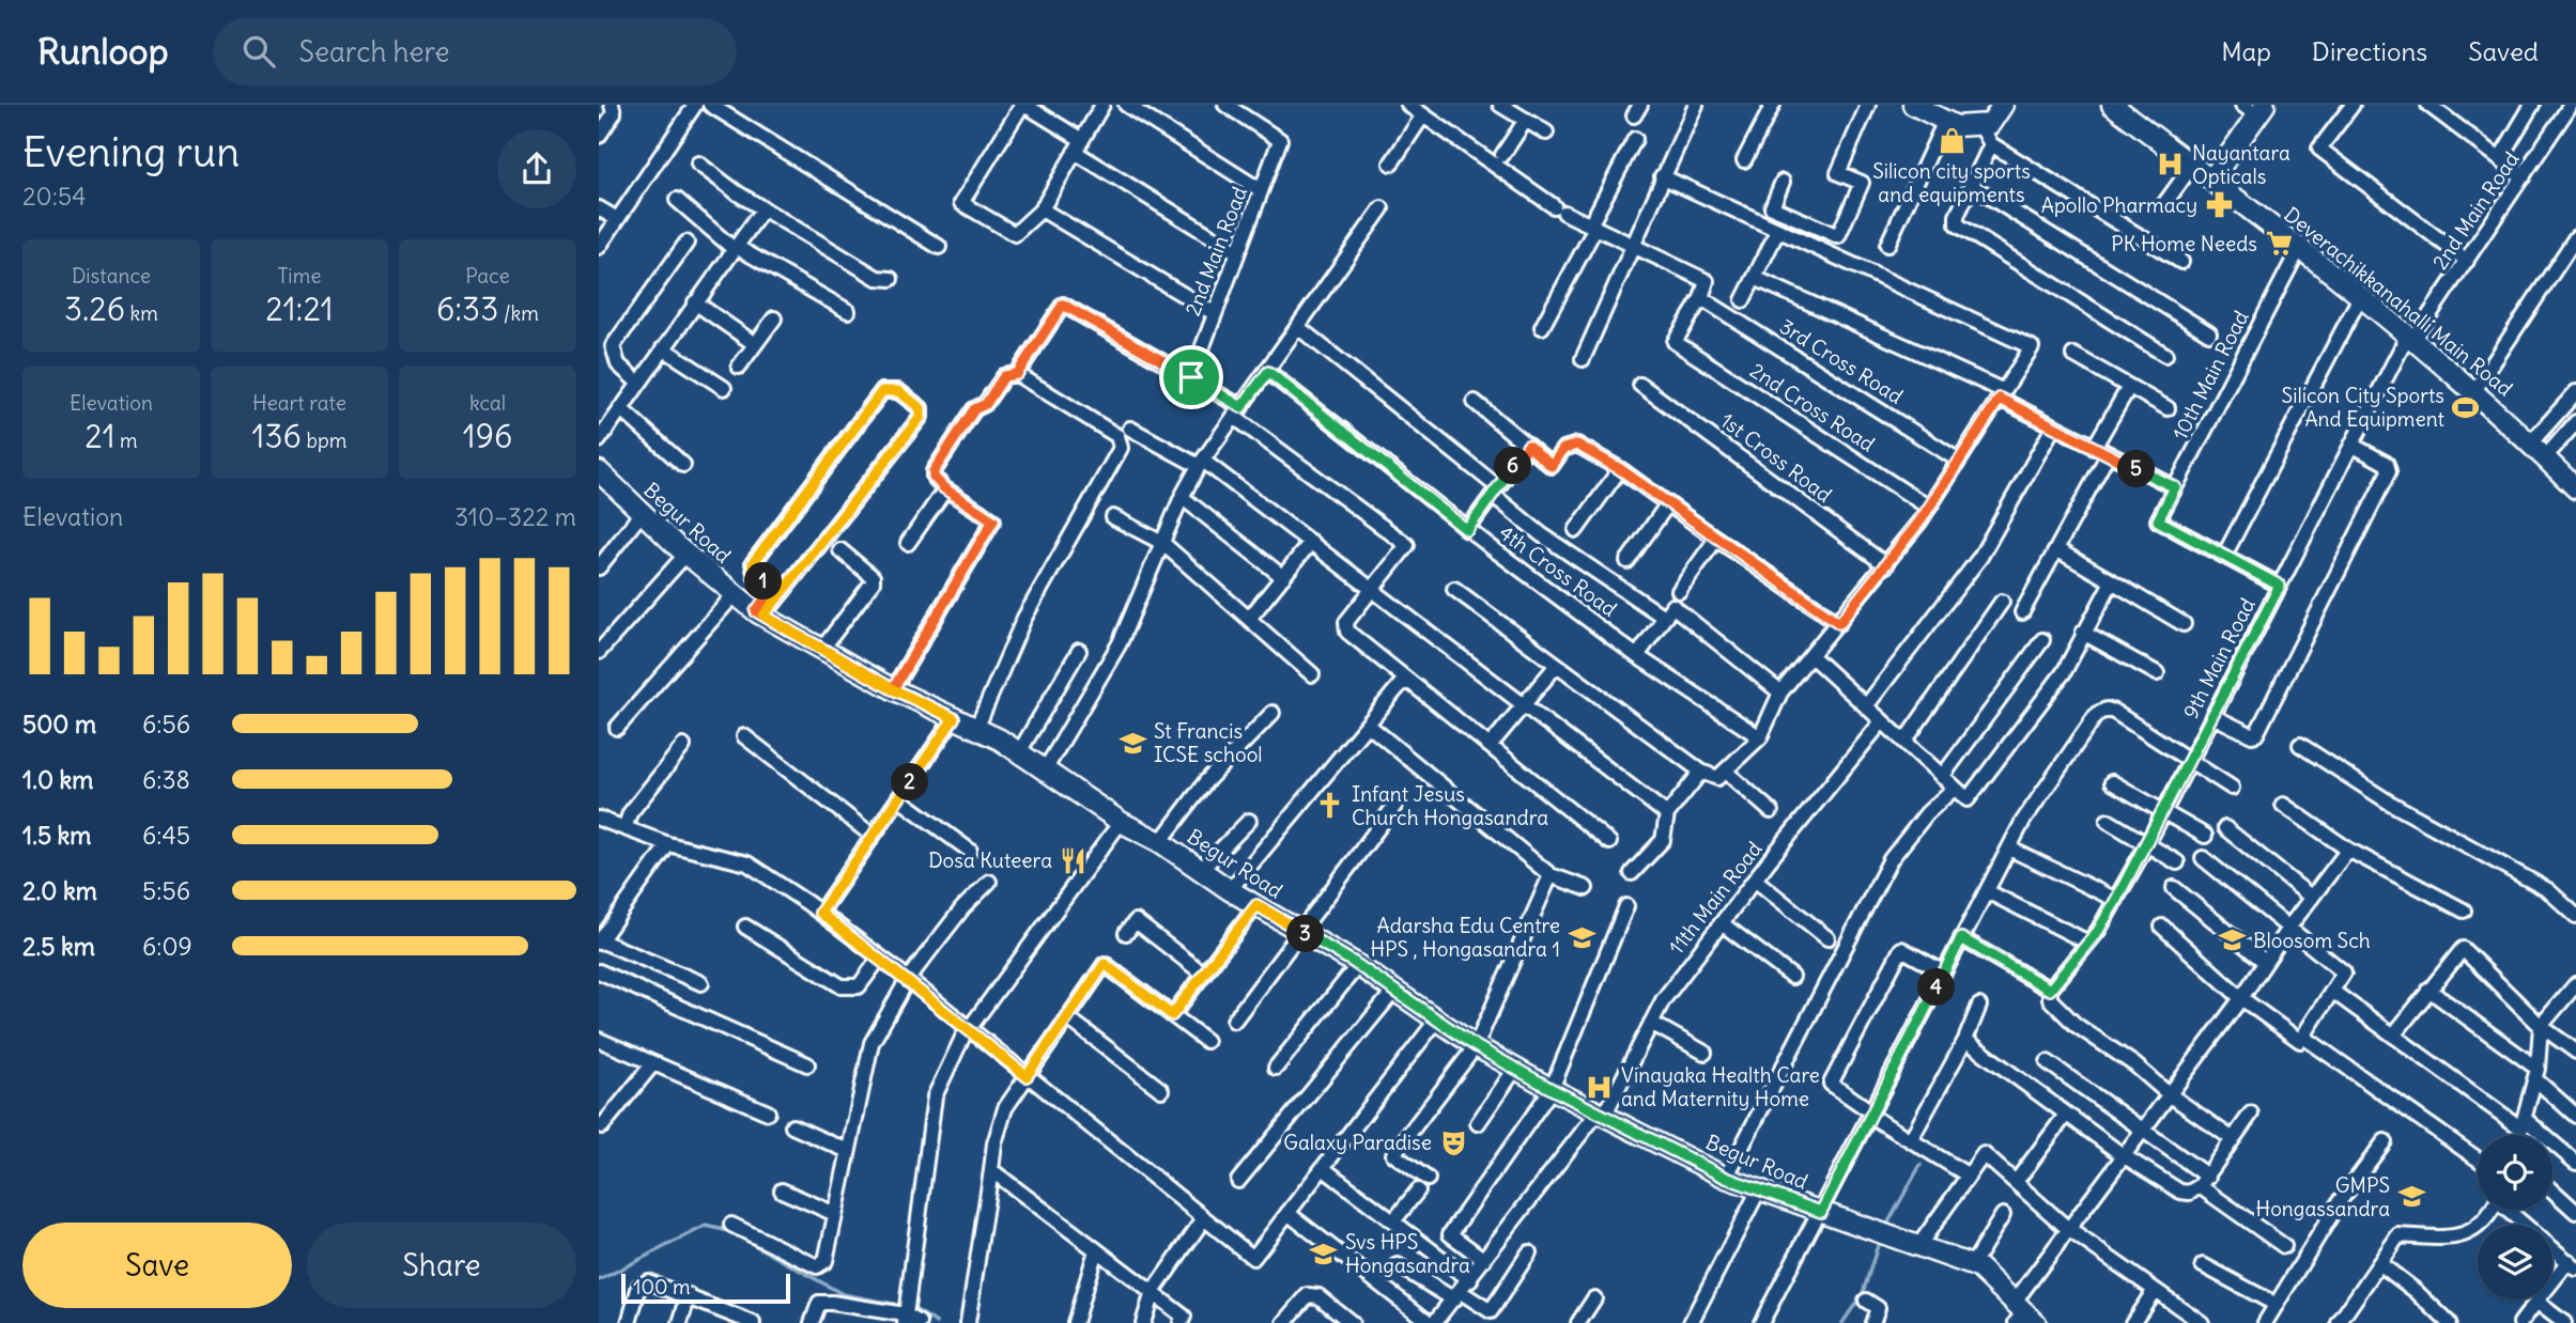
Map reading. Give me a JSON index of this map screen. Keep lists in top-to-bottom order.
{
  "streets": {
    "main road": ["Deverachikkanahalli Main Road", "Begur Road"],
    "street": [
      "2nd Main Road",
      "3rd Cross Road",
      "10th Main Road",
      "2nd Cross Road",
      "1st Cross Road",
      "4th Cross Road",
      "9th Main Road",
      "11th Main Road"
    ]
  },
  "crossings": [
    ["2nd Main Road", "Deverachikkanahalli Main Road"],
    ["2nd Main Road", "9th Main Road"],
    ["Deverachikkanahalli Main Road", "10th Main Road"],
    ["Deverachikkanahalli Main Road", "9th Main Road"],
    ["3rd Cross Road", "2nd Cross Road"],
    ["Begur Road", "11th Main Road"]
  ],
  "places": {
    "shop": ["Silicon city sports and equipments"],
    "hospital": ["Nayantara Opticals", "Vinayaka Health Care and Maternity Home"],
    "pharmacy": ["Apollo Pharmacy"],
    "supermarket": ["PK Home Needs"],
    "sports": ["Silicon City Sports And Equipment"],
    "school or university": [
      "St Francis ICSE school",
      "Adarsha Edu Centre HPS , Hongasandra 1",
      "Bloosom Sch",
      "GMPS Hongassandra",
      "Svs HPS Hongasandra"
    ],
    "church": ["Infant Jesus Church Hongasandra"],
    "restaurant": ["Dosa Kuteera"],
    "theatre": ["Galaxy Paradise"]
  },
  "scale_bar": "100 m",
  "page": {
    "header": "Runloop",
    "search": "Search here",
    "nav": ["Map", "Directions", "Saved"],
    "heading": ["Evening run", "20:54"],
    "stats": [
      ["Distance", "3.26 km"],
      ["Time", "21:21"],
      ["Pace", "6:33 /km"],
      ["Elevation", "21 m"],
      ["Heart rate", "136 bpm"],
      ["kcal", "196"]
    ],
    "pins": [
      "6",
      "5",
      "1",
      "2",
      "3",
      "4"
    ],
    "chart": ["Elevation", "310–322 m"],
    "list": [
      {
        "name": "500 m",
        "note": "6:56"
      },
      {
        "name": "1.0 km",
        "note": "6:38"
      },
      {
        "name": "1.5 km",
        "note": "6:45"
      },
      {
        "name": "2.0 km",
        "note": "5:56"
      },
      {
        "name": "2.5 km",
        "note": "6:09"
      }
    ],
    "buttons": ["Save", "Share"],
    "scale": "100 m"
  }
}
